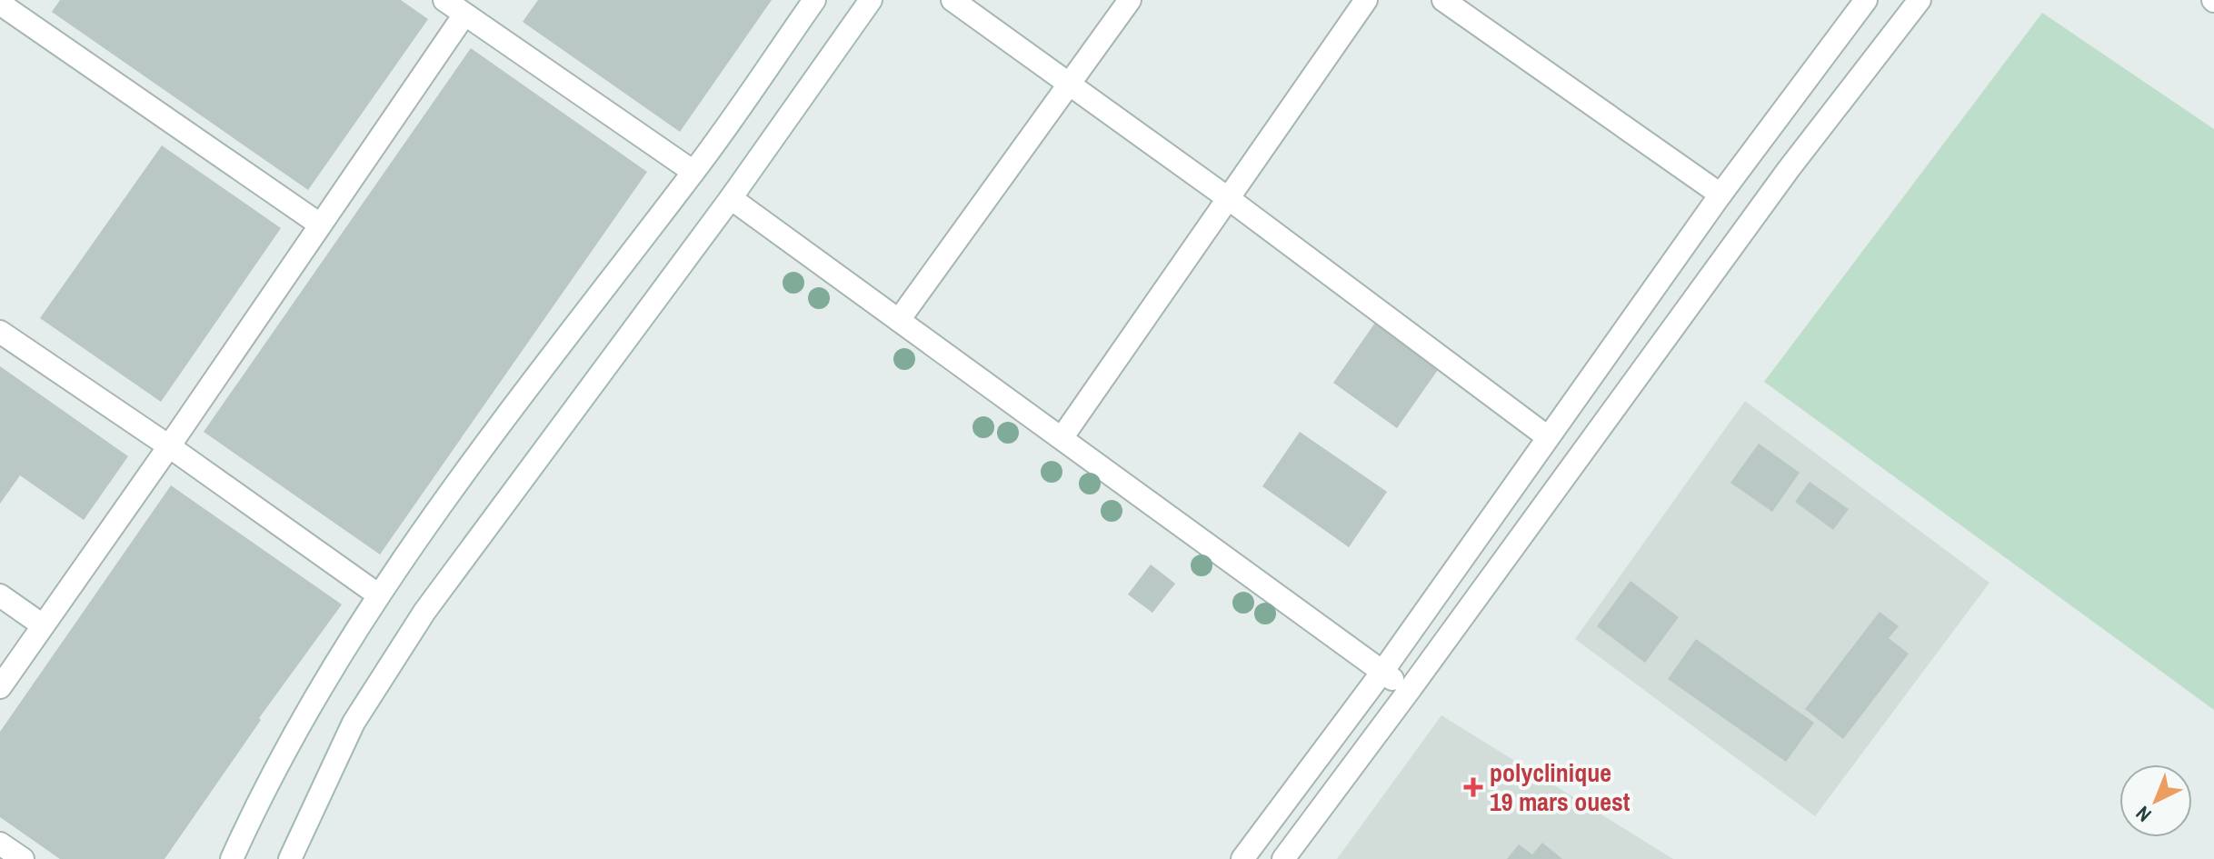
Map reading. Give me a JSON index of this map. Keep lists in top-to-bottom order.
{
  "places": {
    "health": ["polyclinique 19 mars ouest"]
  },
  "north": "bottom left"
}
